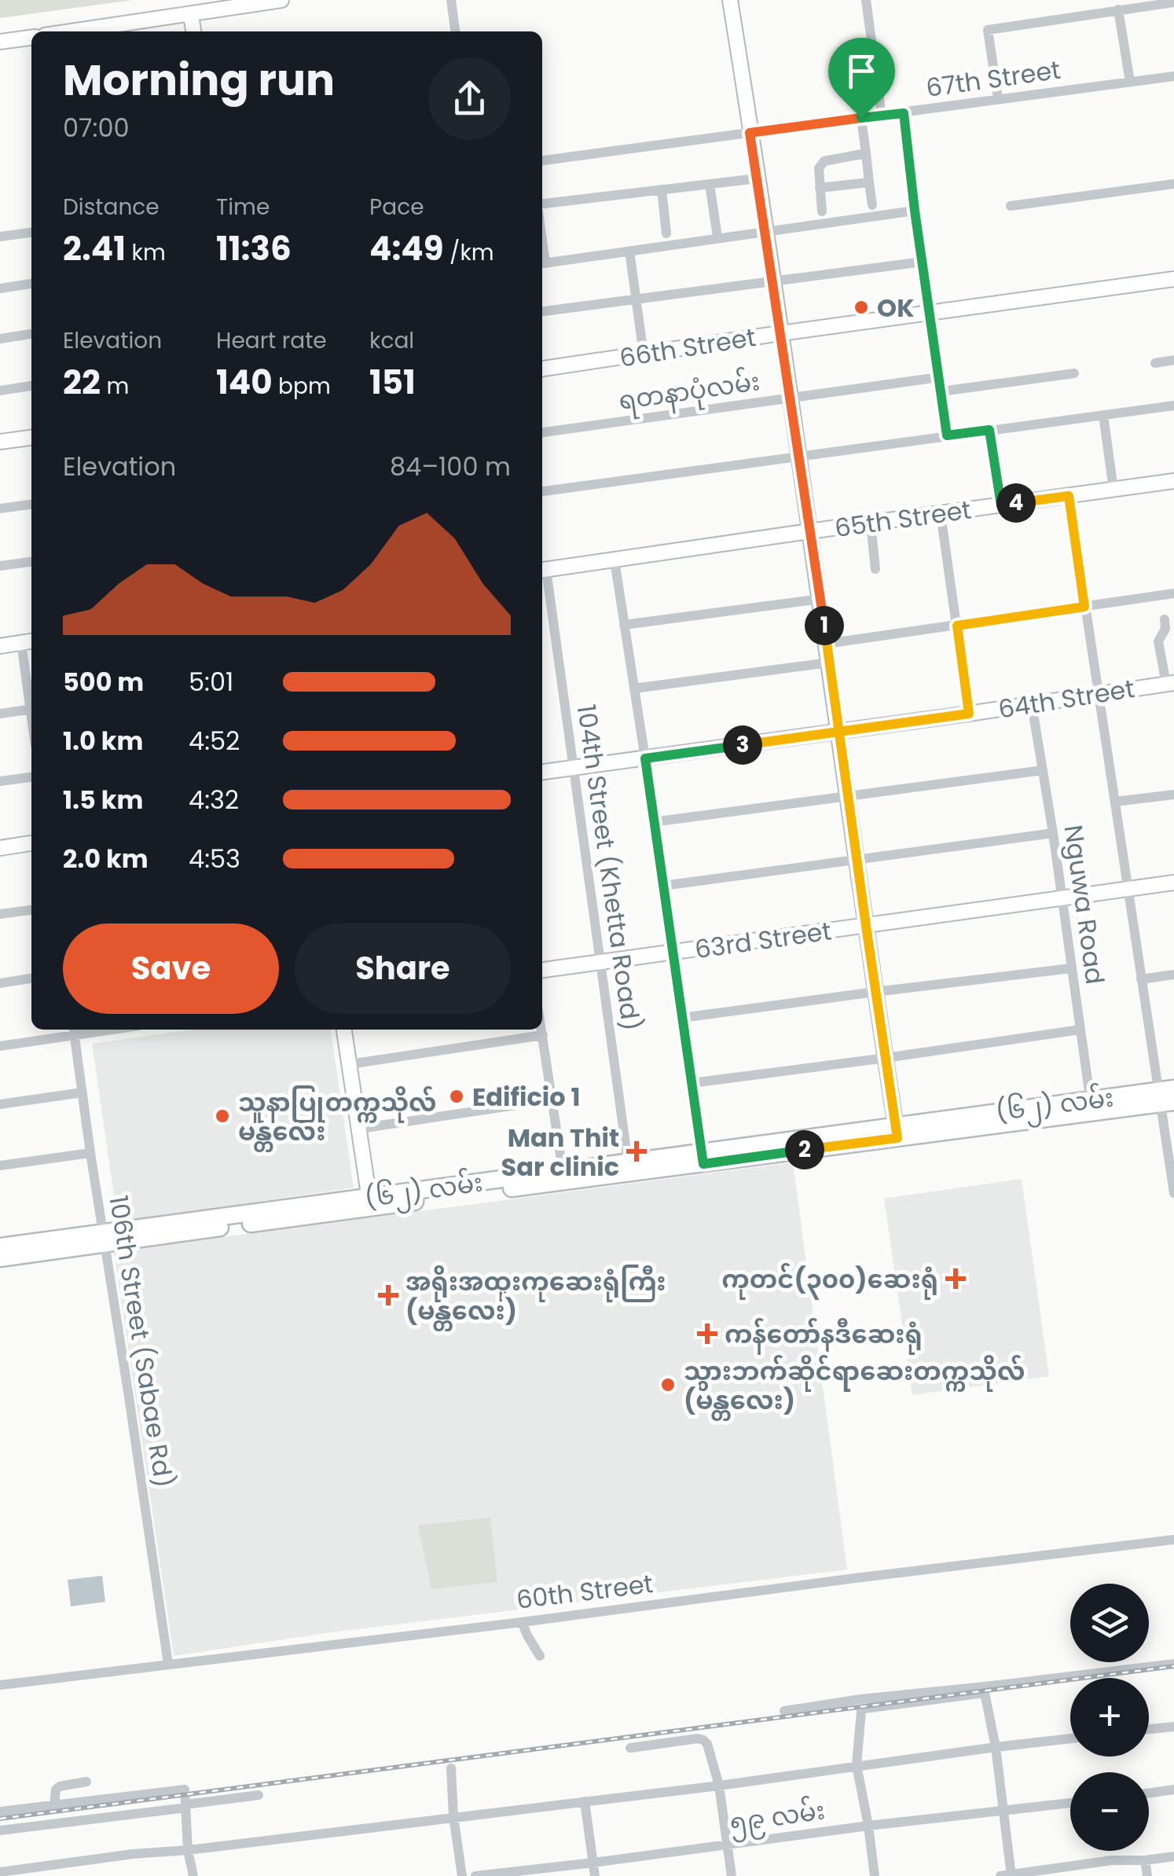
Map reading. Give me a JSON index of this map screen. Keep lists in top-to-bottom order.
{
  "streets": {
    "main road": ["(၆၂) လမ်း"],
    "street": [
      "67th Street",
      "66th Street",
      "ရတနာပုံလမ်း",
      "65th Street",
      "64th Street",
      "104th Street (Khetta Road)",
      "Nguwa Road",
      "63rd Street",
      "106th Street (Sabae Rd)",
      "60th Street",
      "၅၉ လမ်း"
    ]
  },
  "crossings": [
    ["65th Street", "104th Street (Khetta Road)"],
    ["64th Street", "104th Street (Khetta Road)"],
    ["64th Street", "Nguwa Road"],
    ["104th Street (Khetta Road)", "63rd Street"],
    ["104th Street (Khetta Road)", "(၆၂) လမ်း"],
    ["Nguwa Road", "63rd Street"],
    ["Nguwa Road", "(၆၂) လမ်း"],
    ["(၆၂) လမ်း", "106th Street (Sabae Rd)"],
    ["106th Street (Sabae Rd)", "60th Street"]
  ],
  "places": {
    "other": [
      "OK",
      "Edificio 1",
      "သူနာပြုတက္ကသိုလ် မန္တလေး",
      "သွားဘက်ဆိုင်ရာဆေးတက္ကသိုလ် (မန္တလေး)"
    ],
    "health": [
      "Man Thit Sar clinic",
      "ကုတင်(၃၀၀)ဆေးရုံ",
      "အရိုးအထူးကုဆေးရုံကြီး (မန္တလေး)",
      "ကန်တော်နဒီဆေးရုံ"
    ]
  },
  "page": {
    "heading": ["Morning run", "07:00"],
    "stats": [
      ["Distance", "2.41 km"],
      ["Time", "11:36"],
      ["Pace", "4:49 /km"],
      ["Elevation", "22 m"],
      ["Heart rate", "140 bpm"],
      ["kcal", "151"]
    ],
    "chart": ["Elevation", "84–100 m"],
    "pins": [
      "4",
      "1",
      "3",
      "2"
    ],
    "list": [
      {
        "name": "500 m",
        "note": "5:01"
      },
      {
        "name": "1.0 km",
        "note": "4:52"
      },
      {
        "name": "1.5 km",
        "note": "4:32"
      },
      {
        "name": "2.0 km",
        "note": "4:53"
      }
    ],
    "buttons": ["Save", "Share"],
    "map_buttons": ["+", "−"]
  }
}
